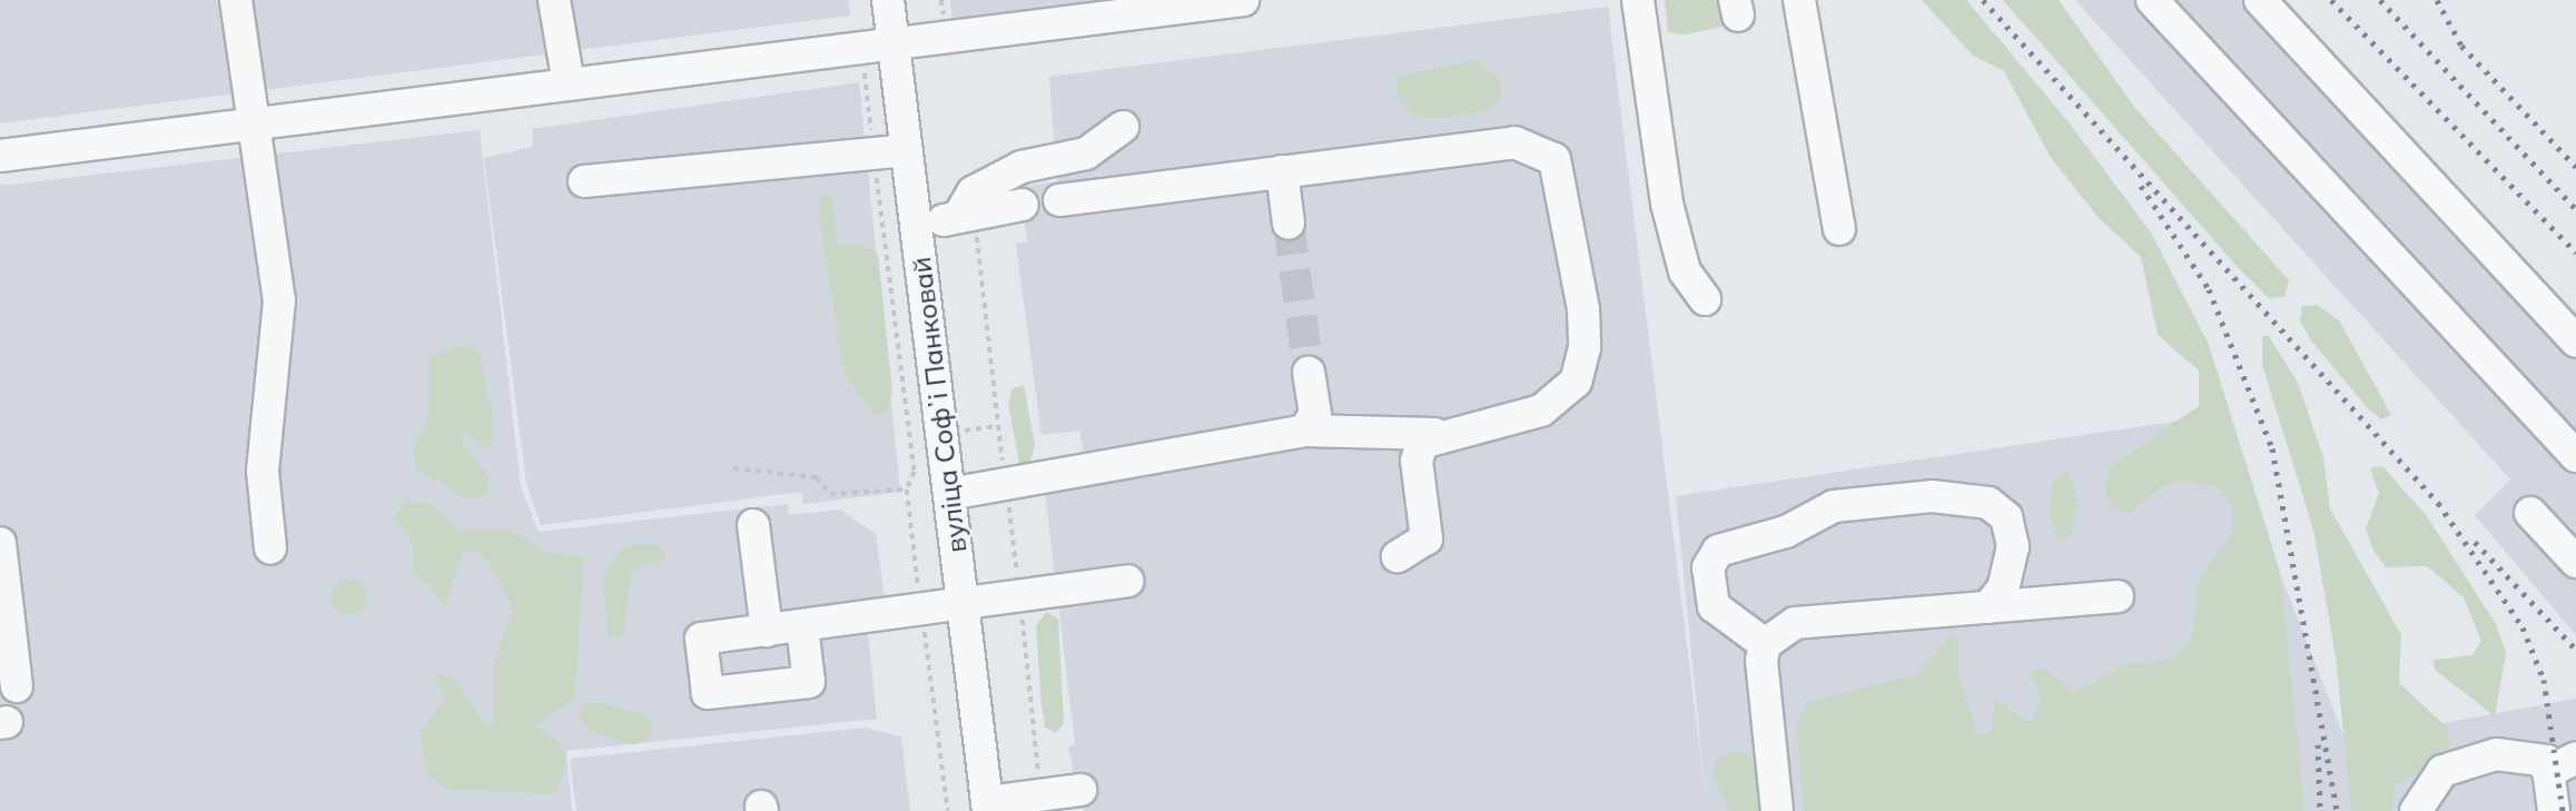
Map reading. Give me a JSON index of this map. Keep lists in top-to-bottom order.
{
  "streets": {
    "street": ["вуліца Софʼі Панковай"]
  }
}
